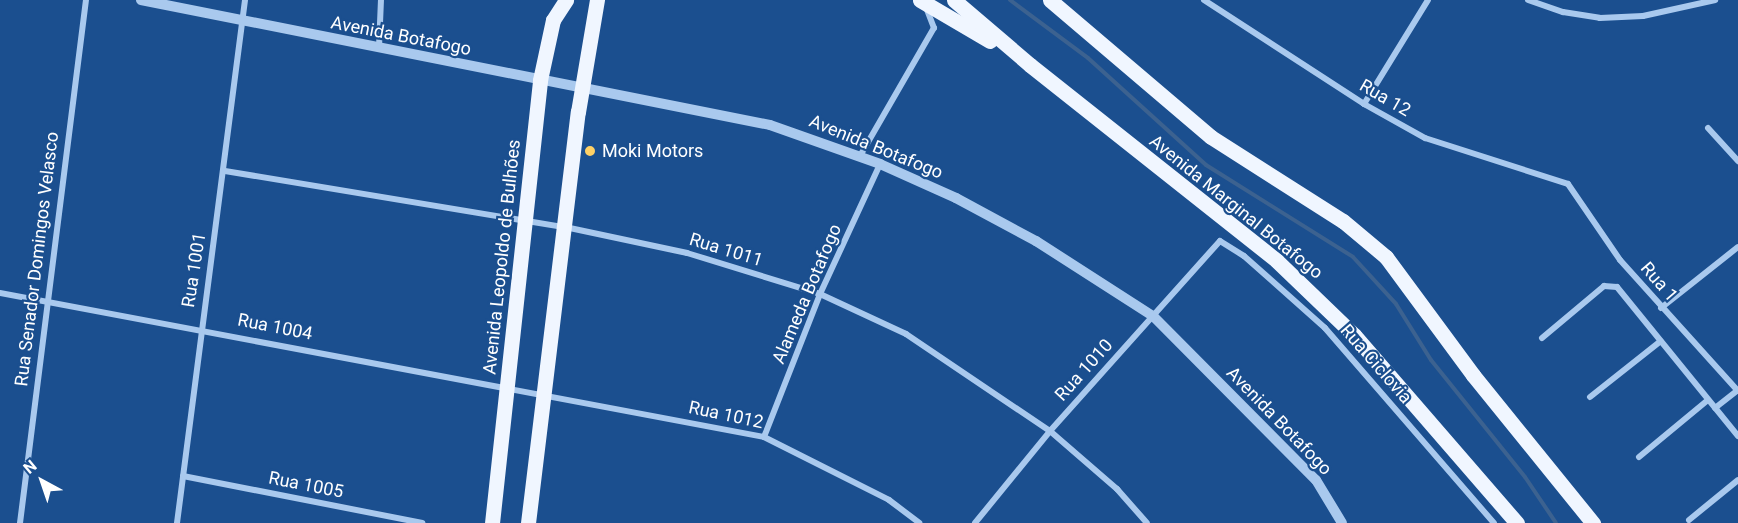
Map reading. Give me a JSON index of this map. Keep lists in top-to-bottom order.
{
  "streets": {
    "main road": ["Avenida Marginal Botafogo", "Avenida Leopoldo de Bulhões"],
    "street": [
      "Avenida Botafogo",
      "Rua 12",
      "Rua 1011",
      "Rua Senador Domingos Velasco",
      "Rua 1001",
      "Rua 1",
      "Alameda Botafogo",
      "Rua 1004",
      "Rua Ciclovia",
      "Rua 1010",
      "Rua 1012",
      "Rua 1005"
    ]
  },
  "crossings": [
    ["Avenida Botafogo", "Avenida Leopoldo de Bulhões"],
    ["Avenida Botafogo", "Rua 1001"],
    ["Avenida Botafogo", "Alameda Botafogo"],
    ["Avenida Botafogo", "Rua 1010"],
    ["Rua 12", "Rua 1"],
    ["Rua 1011", "Avenida Leopoldo de Bulhões"],
    ["Rua 1011", "Rua 1001"],
    ["Rua 1011", "Alameda Botafogo"],
    ["Rua 1011", "Rua 1010"],
    ["Avenida Leopoldo de Bulhões", "Rua 1004"],
    ["Rua Senador Domingos Velasco", "Rua 1004"],
    ["Rua 1001", "Rua 1004"],
    ["Rua 1001", "Rua 1005"],
    ["Alameda Botafogo", "Rua 1012"],
    ["Rua 1004", "Rua 1012"],
    ["Rua Ciclovia", "Rua 1010"]
  ],
  "places": ["Moki Motors"],
  "north": "top left"
}
